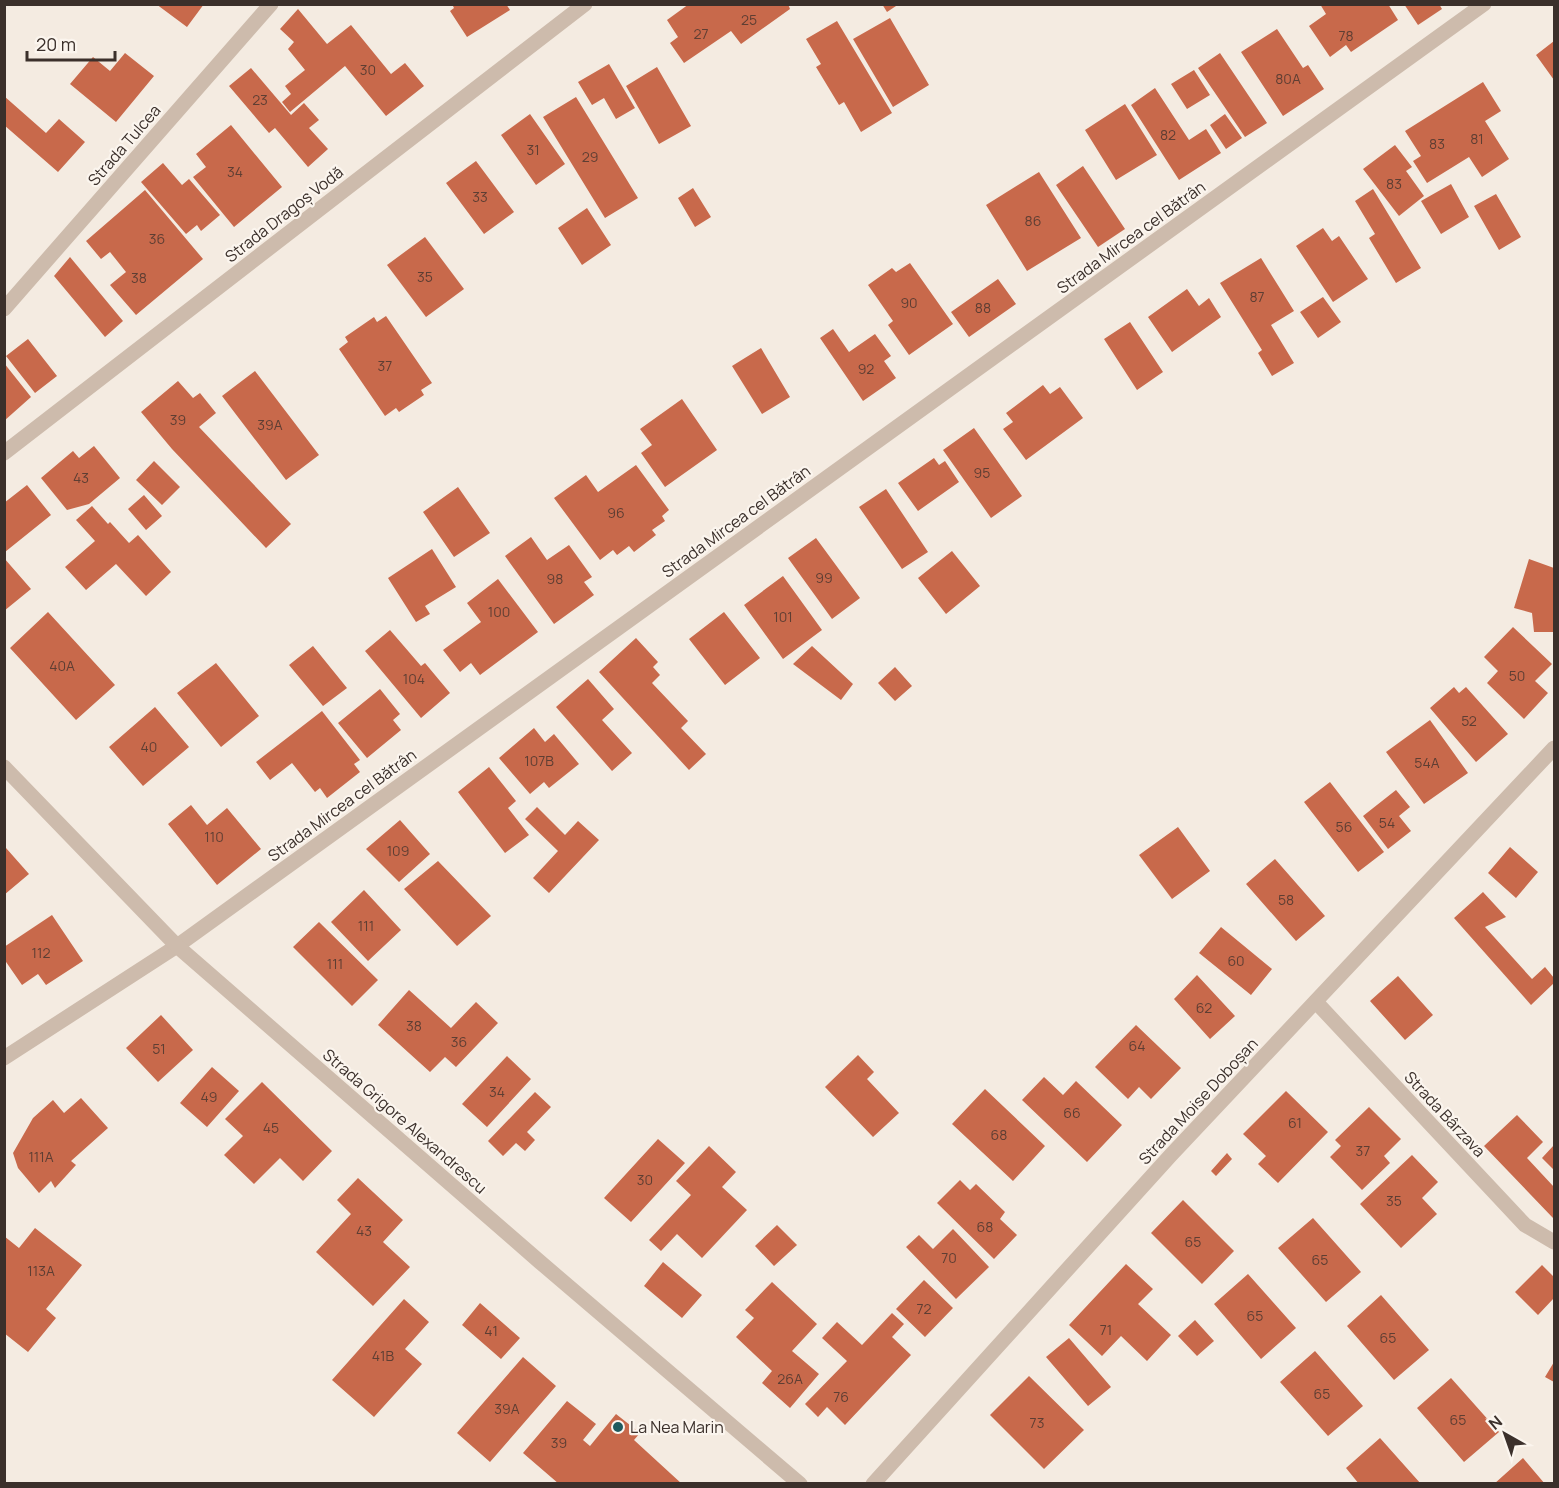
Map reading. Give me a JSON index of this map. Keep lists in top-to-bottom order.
{
  "streets": {
    "street": [
      "Strada Tulcea",
      "Strada Dragoș Vodă",
      "Strada Mircea cel Bătrân",
      "Strada Moise Doboșan",
      "Strada Bârzava",
      "Strada Grigore Alexandrescu"
    ]
  },
  "crossings": [
    ["Strada Mircea cel Bătrân", "Strada Grigore Alexandrescu"],
    ["Strada Moise Doboșan", "Strada Bârzava"]
  ],
  "places": ["La Nea Marin"],
  "house_numbers": [
    "25",
    "27",
    "78",
    "30",
    "80A",
    "23",
    "82",
    "81",
    "83",
    "31",
    "29",
    "34",
    "83",
    "33",
    "86",
    "36",
    "35",
    "38",
    "87",
    "90",
    "88",
    "37",
    "92",
    "39",
    "39A",
    "95",
    "43",
    "96",
    "99",
    "98",
    "100",
    "101",
    "40A",
    "50",
    "104",
    "52",
    "40",
    "107B",
    "54A",
    "54",
    "56",
    "110",
    "109",
    "58",
    "111",
    "112",
    "60",
    "111",
    "62",
    "38",
    "36",
    "64",
    "51",
    "34",
    "49",
    "66",
    "61",
    "45",
    "68",
    "37",
    "111A",
    "30",
    "35",
    "68",
    "43",
    "65",
    "70",
    "65",
    "113A",
    "72",
    "65",
    "71",
    "41",
    "65",
    "41B",
    "26A",
    "65",
    "76",
    "39A",
    "65",
    "73",
    "39"
  ],
  "scale_bar": "20 m",
  "north": "top left"
}
